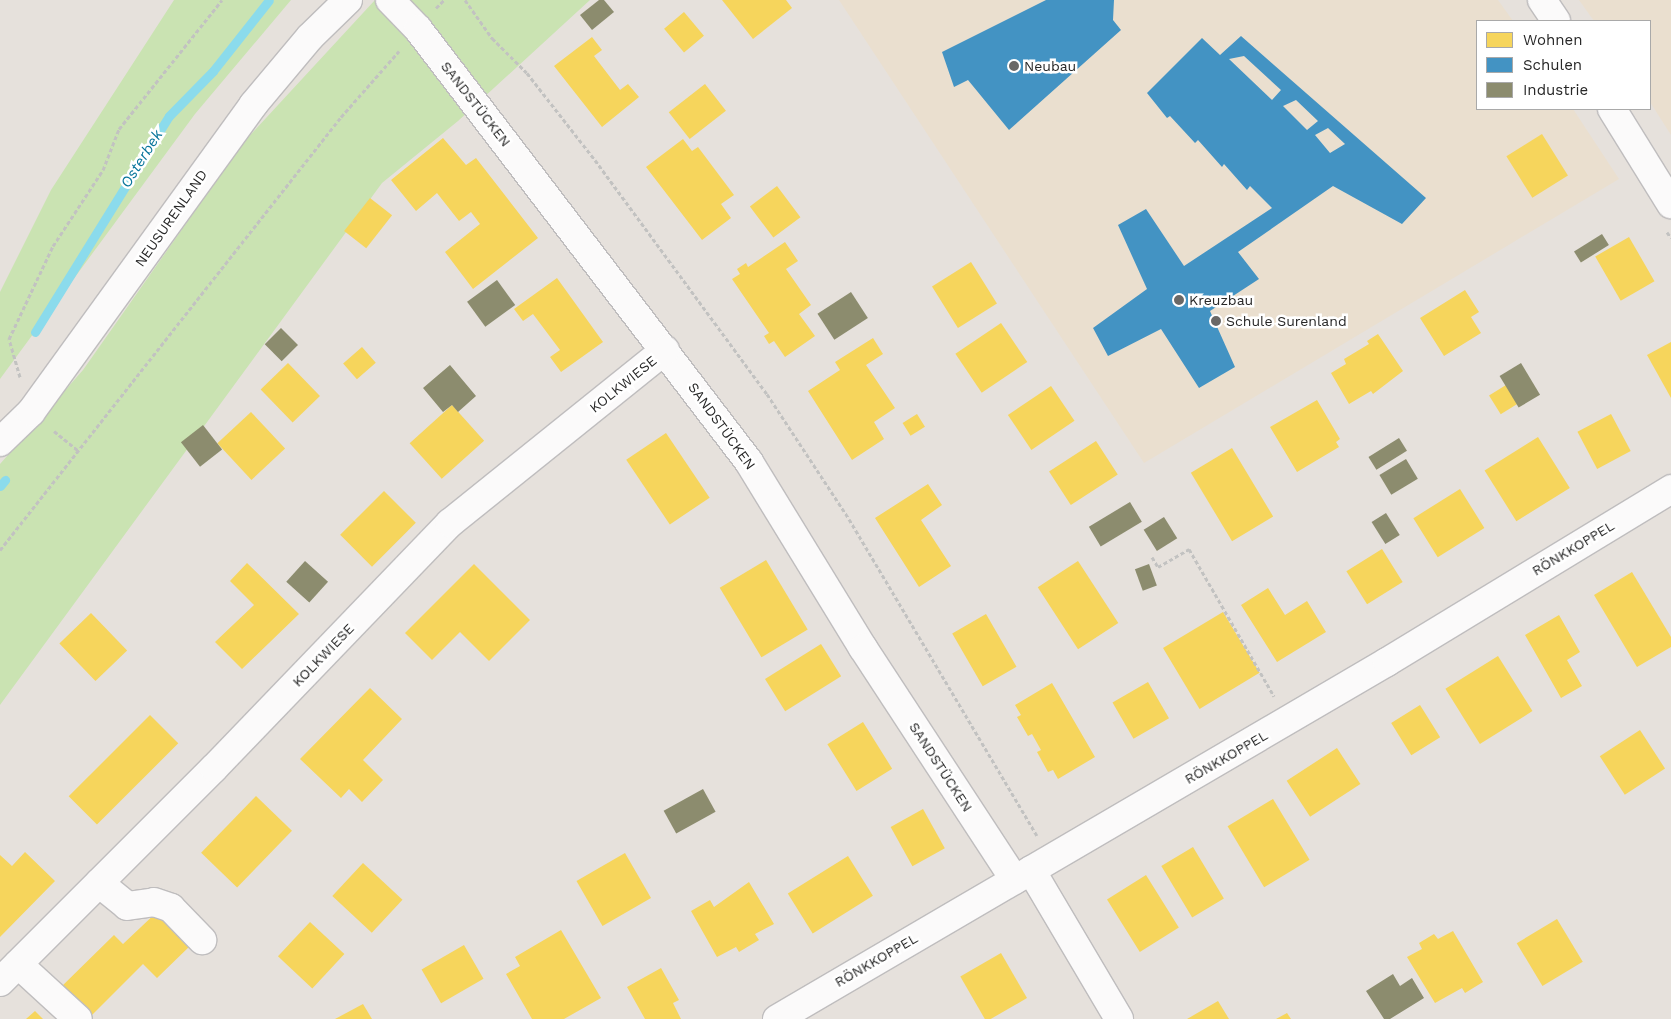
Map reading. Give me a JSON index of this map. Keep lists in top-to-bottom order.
{
  "streets": {
    "street": [
      "SANDSTÜCKEN",
      "NEUSURENLAND",
      "KOLKWIESE",
      "RÖNKKOPPEL"
    ]
  },
  "crossings": [
    ["SANDSTÜCKEN", "KOLKWIESE"],
    ["SANDSTÜCKEN", "RÖNKKOPPEL"]
  ],
  "water": ["Osterbek"],
  "places": ["Neubau", "Kreuzbau", "Schule Surenland"],
  "legend": ["Wohnen", "Schulen", "Industrie"]
}
